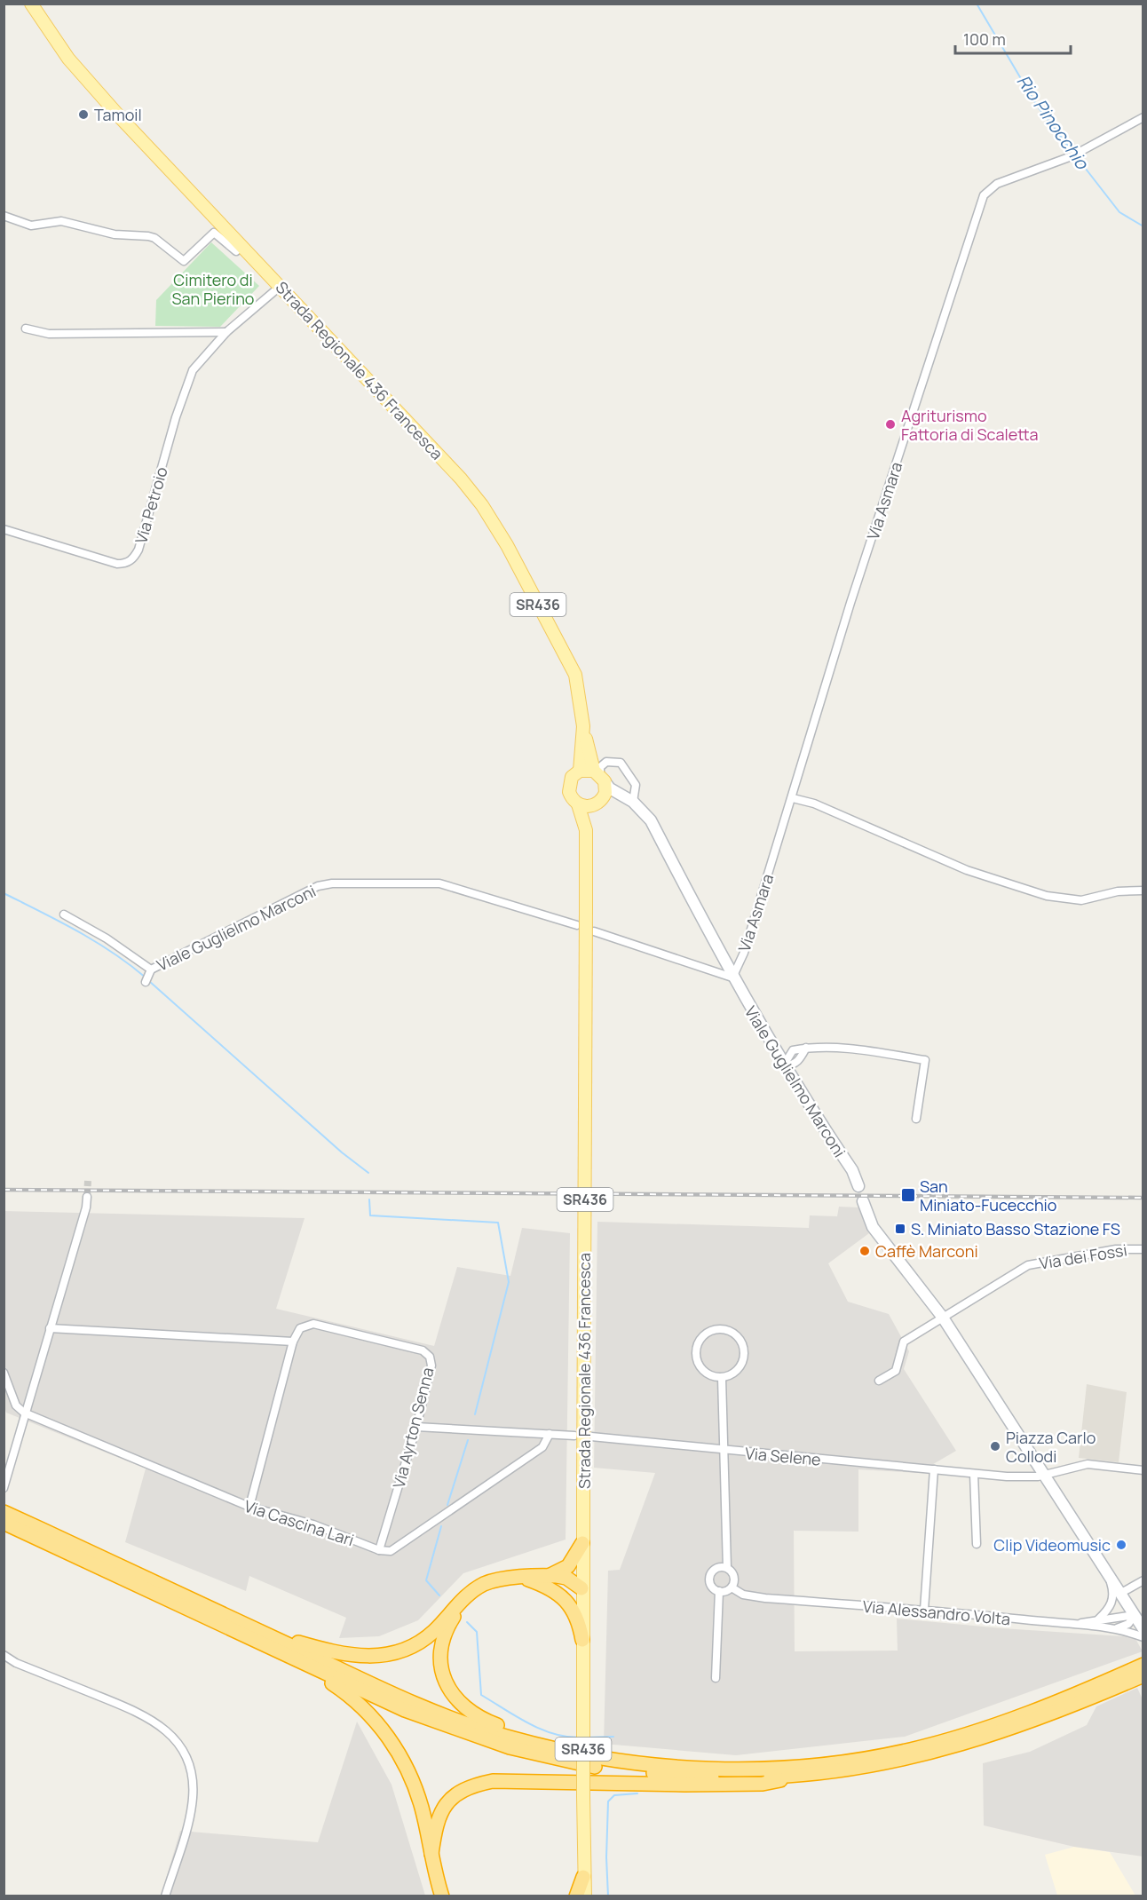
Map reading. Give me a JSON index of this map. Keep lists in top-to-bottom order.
{
  "streets": {
    "main road": ["Strada Regionale 436 Francesca", "SR436"],
    "street": [
      "Via Asmara",
      "Via Petroio",
      "Viale Guglielmo Marconi",
      "Via dei Fossi",
      "Via Ayrton Senna",
      "Via Selene",
      "Via Cascina Lari",
      "Via Alessandro Volta"
    ]
  },
  "crossings": [
    ["Strada Regionale 436 Francesca", "Via Petroio"],
    ["Strada Regionale 436 Francesca", "Viale Guglielmo Marconi"],
    ["Via Asmara", "Viale Guglielmo Marconi"],
    ["Via Ayrton Senna", "Via Cascina Lari"]
  ],
  "water": ["Rio Pinocchio"],
  "parks": ["Cimitero di San Pierino"],
  "places": {
    "other": [
      "Tamoil",
      "Agriturismo Fattoria di Scaletta",
      "Caffè Marconi",
      "Piazza Carlo Collodi",
      "Clip Videomusic"
    ],
    "transit": ["San Miniato-Fucecchio", "S. Miniato Basso Stazione FS"]
  },
  "scale_bar": "100 m"
}
